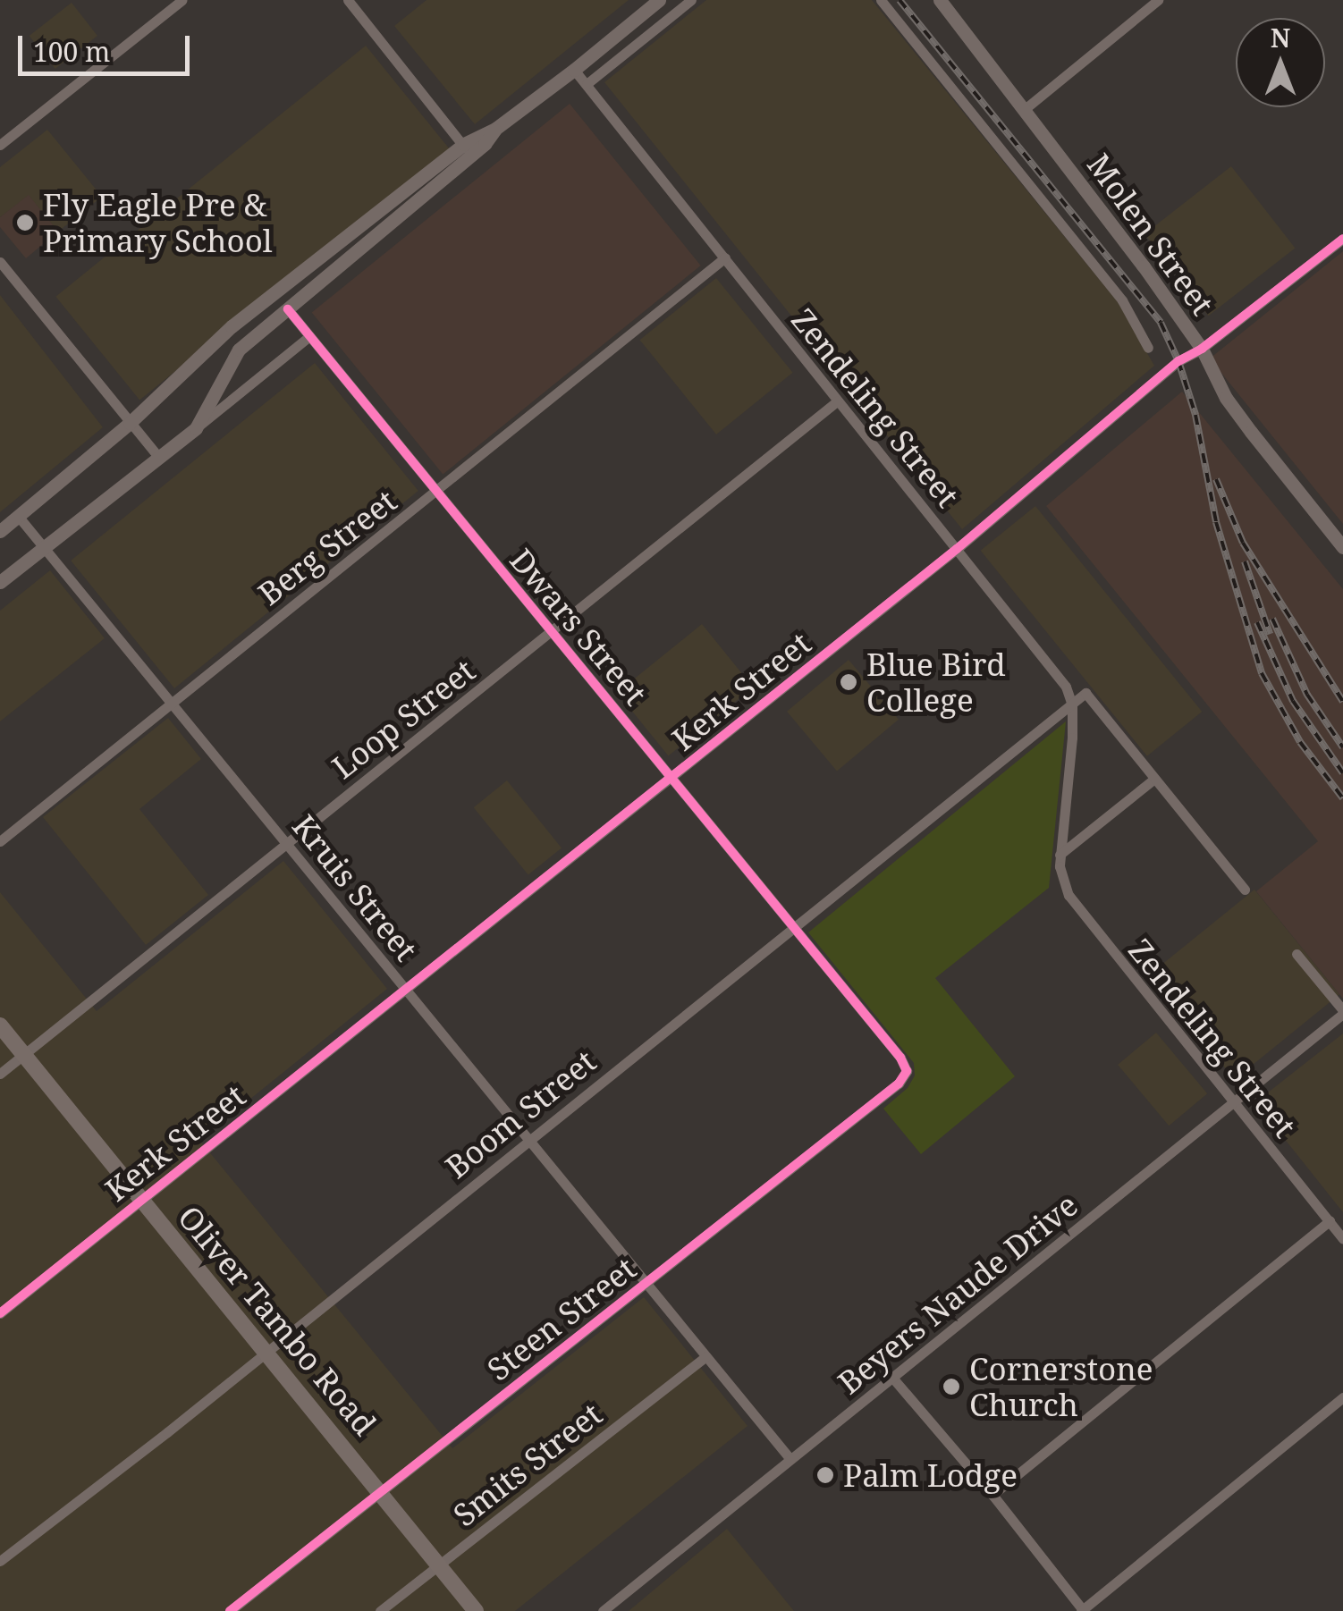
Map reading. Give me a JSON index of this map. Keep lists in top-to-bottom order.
{
  "streets": {
    "main road": ["Oliver Tambo Road"],
    "street": [
      "Molen Street",
      "Zendeling Street",
      "Berg Street",
      "Dwars Street",
      "Kerk Street",
      "Loop Street",
      "Kruis Street",
      "Boom Street",
      "Beyers Naude Drive",
      "Steen Street",
      "Smits Street"
    ]
  },
  "crossings": [
    ["Molen Street", "Kerk Street"],
    ["Zendeling Street", "Berg Street"],
    ["Zendeling Street", "Kerk Street"],
    ["Zendeling Street", "Loop Street"],
    ["Zendeling Street", "Boom Street"],
    ["Zendeling Street", "Beyers Naude Drive"],
    ["Berg Street", "Dwars Street"],
    ["Berg Street", "Kruis Street"],
    ["Dwars Street", "Kerk Street"],
    ["Dwars Street", "Loop Street"],
    ["Dwars Street", "Boom Street"],
    ["Dwars Street", "Steen Street"],
    ["Kerk Street", "Kruis Street"],
    ["Kerk Street", "Oliver Tambo Road"],
    ["Loop Street", "Kruis Street"],
    ["Loop Street", "Oliver Tambo Road"],
    ["Kruis Street", "Boom Street"],
    ["Kruis Street", "Beyers Naude Drive"],
    ["Kruis Street", "Steen Street"],
    ["Kruis Street", "Smits Street"],
    ["Boom Street", "Oliver Tambo Road"],
    ["Steen Street", "Oliver Tambo Road"],
    ["Oliver Tambo Road", "Smits Street"]
  ],
  "places": [
    "Fly Eagle Pre & Primary School",
    "Blue Bird College",
    "Cornerstone Church",
    "Palm Lodge"
  ],
  "scale_bar": "100 m",
  "north": "top"
}
